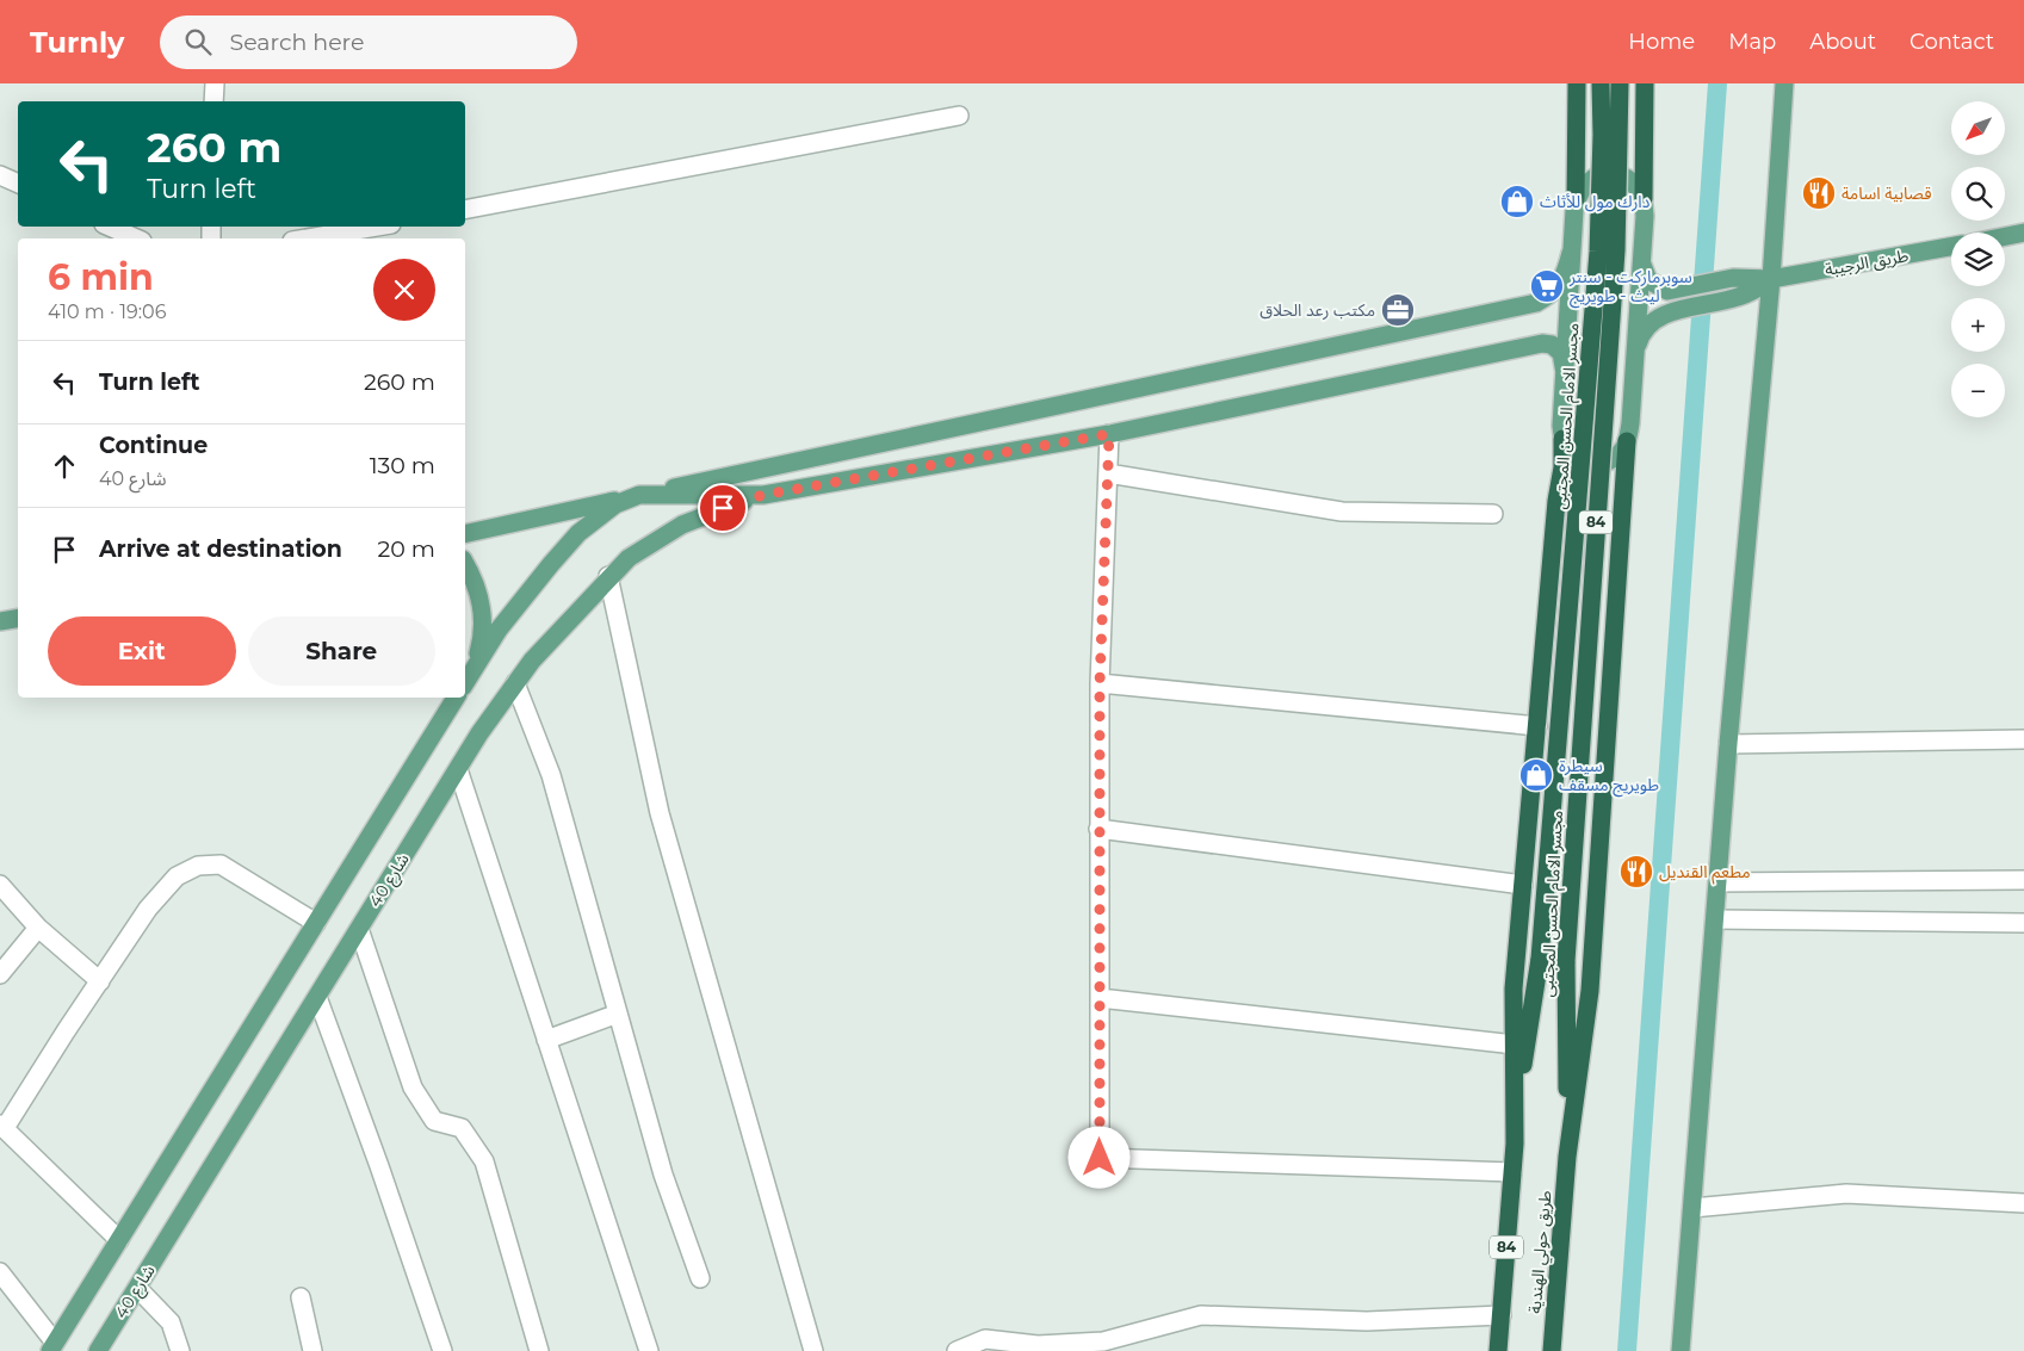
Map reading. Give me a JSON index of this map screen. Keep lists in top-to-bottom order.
{
  "streets": {
    "highway": ["مجسر الامام الحسن المجتبى", "84", "طريق حولي الهندية"],
    "main road": ["طريق الرجيبة", "شارع 40"]
  },
  "crossings": [
    ["مجسر الامام الحسن المجتبى", "طريق حولي الهندية"]
  ],
  "places": {
    "restaurant": ["قصابية اسامة", "مطعم القنديل"],
    "shop": ["دارك مول للأثاث", "سيطرة طويريج مسقف"],
    "supermarket": ["سوبرماركت - سنتر ليث - طويريج"],
    "office": ["مكتب رعد الحلاق"]
  },
  "north": "bottom left",
  "page": {
    "header": "Turnly",
    "search": "Search here",
    "nav": [
      "Home",
      "Map",
      "About",
      "Contact"
    ],
    "map_buttons": ["+", "−"],
    "turn": ["260 m", "Turn left"],
    "heading": ["6 min", "410 m · 19:06"],
    "list": [
      {
        "name": "Turn left",
        "value": "260 m"
      },
      {
        "name": "Continue",
        "note": "شارع 40",
        "value": "130 m"
      },
      {
        "name": "Arrive at destination",
        "value": "20 m"
      }
    ],
    "buttons": ["Exit", "Share"]
  }
}
